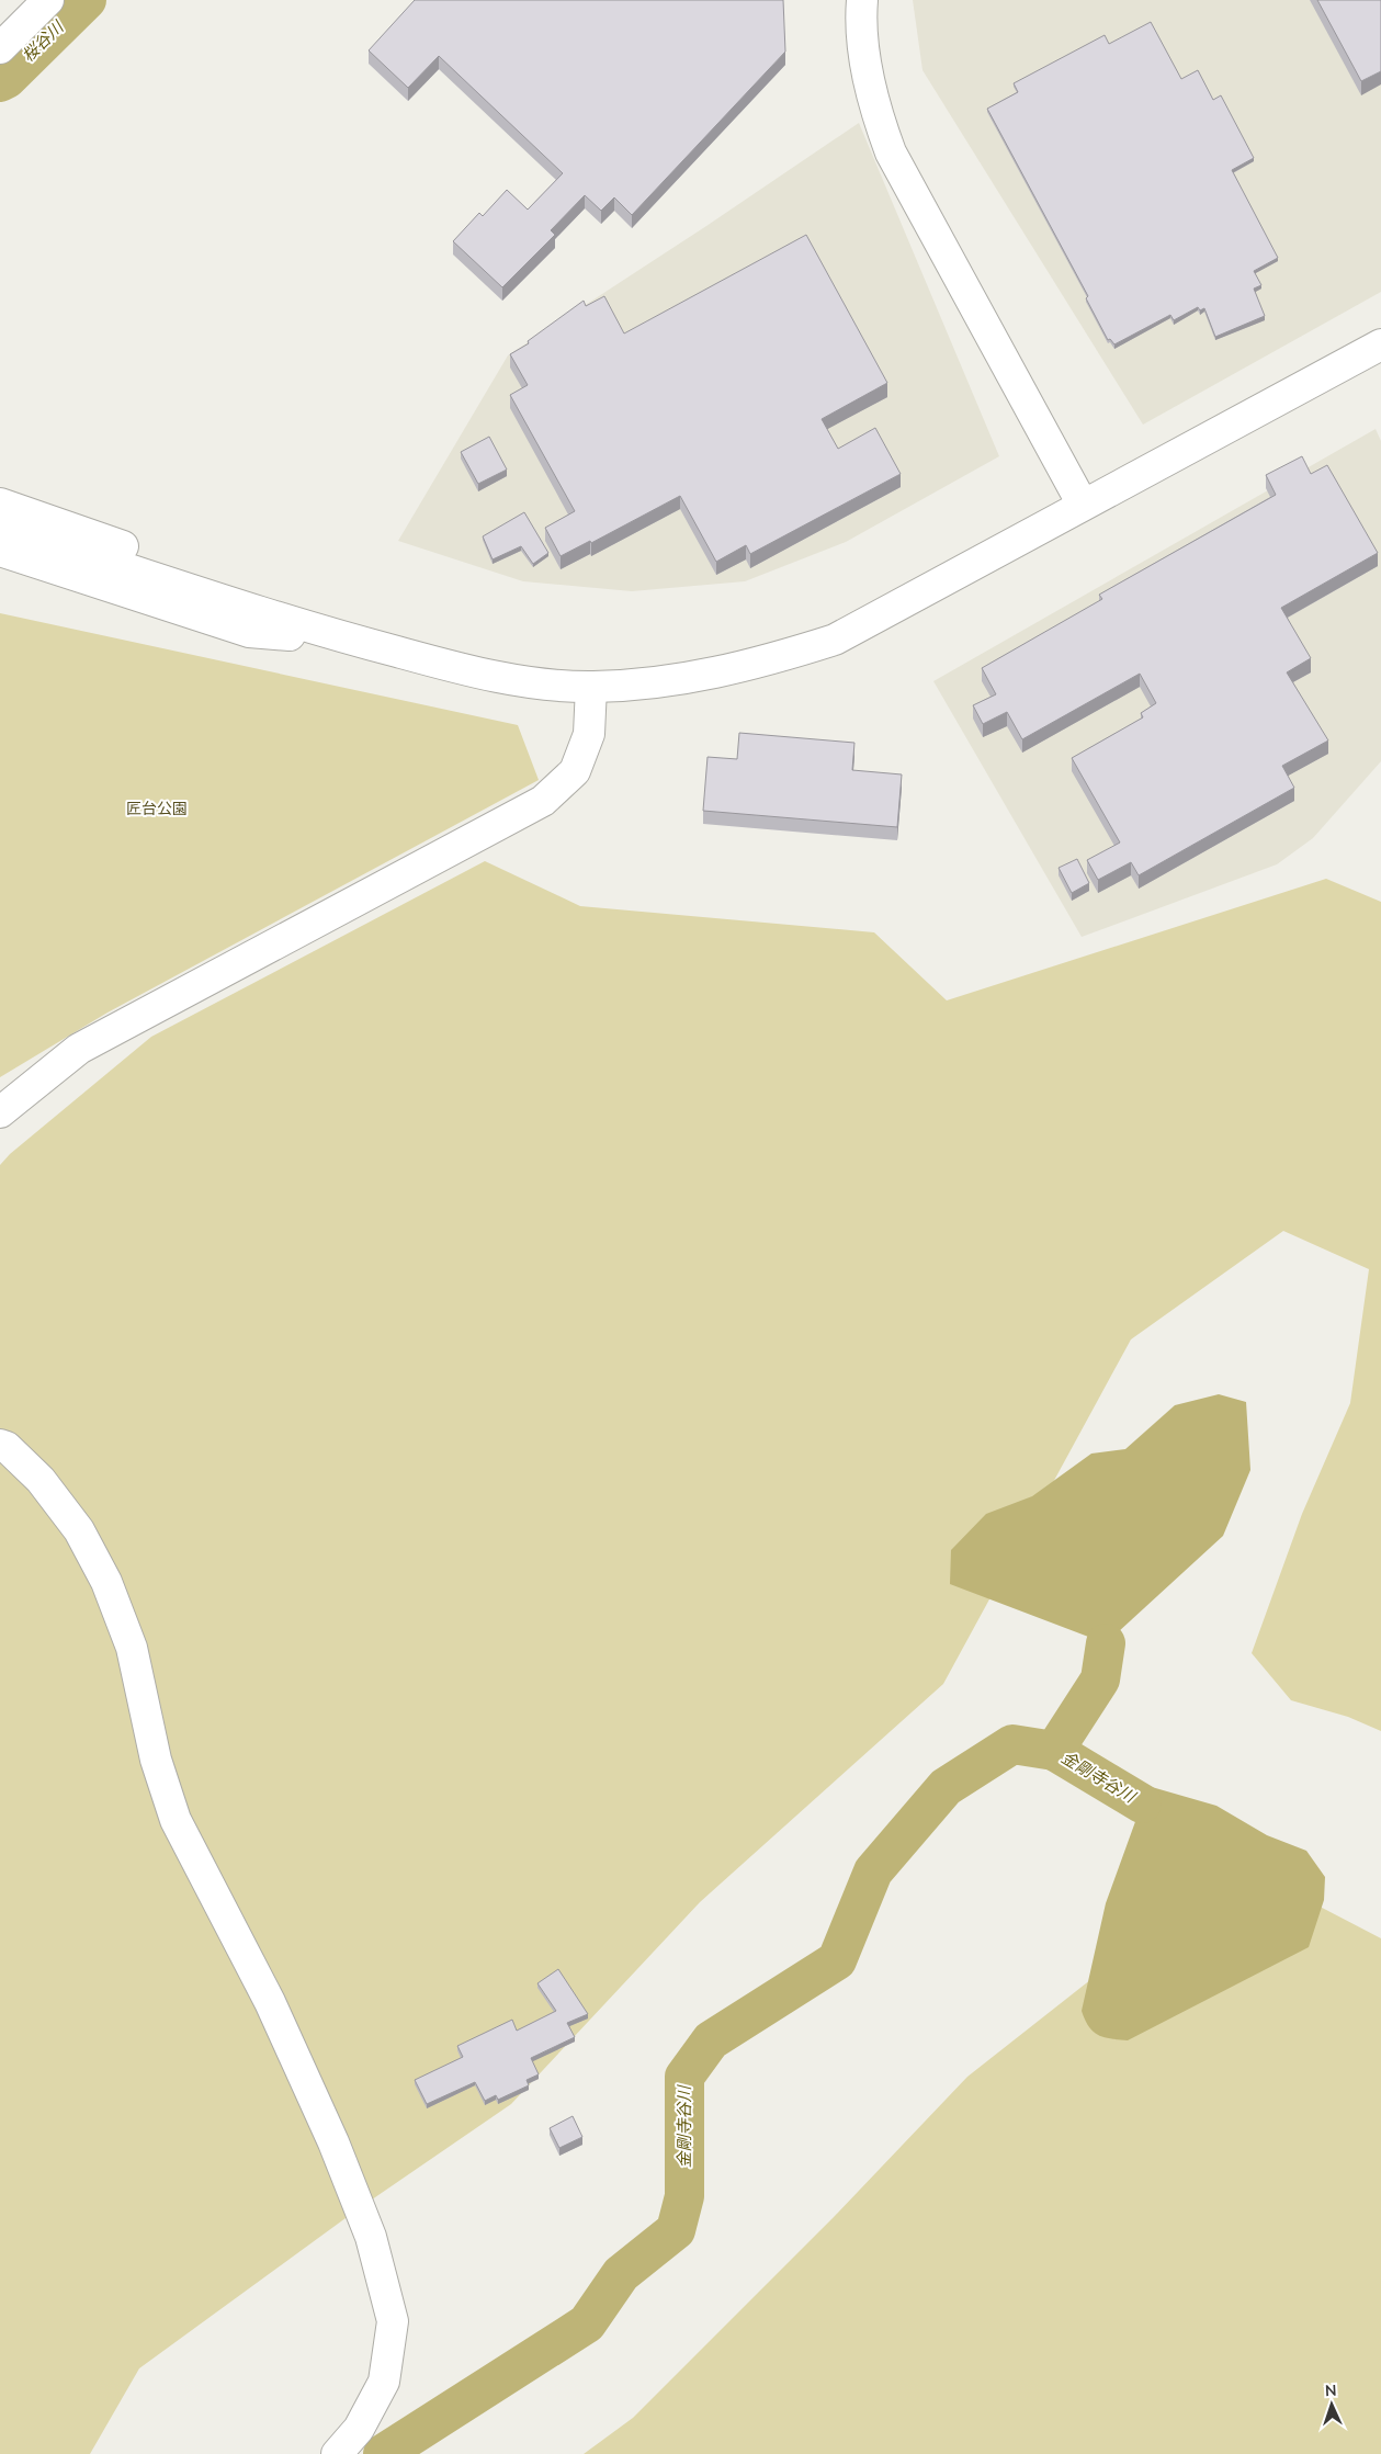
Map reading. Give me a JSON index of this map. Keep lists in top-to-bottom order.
{
  "water": ["桜谷川", "金剛寺谷川"],
  "parks": ["匠台公園"],
  "north": "top"
}
